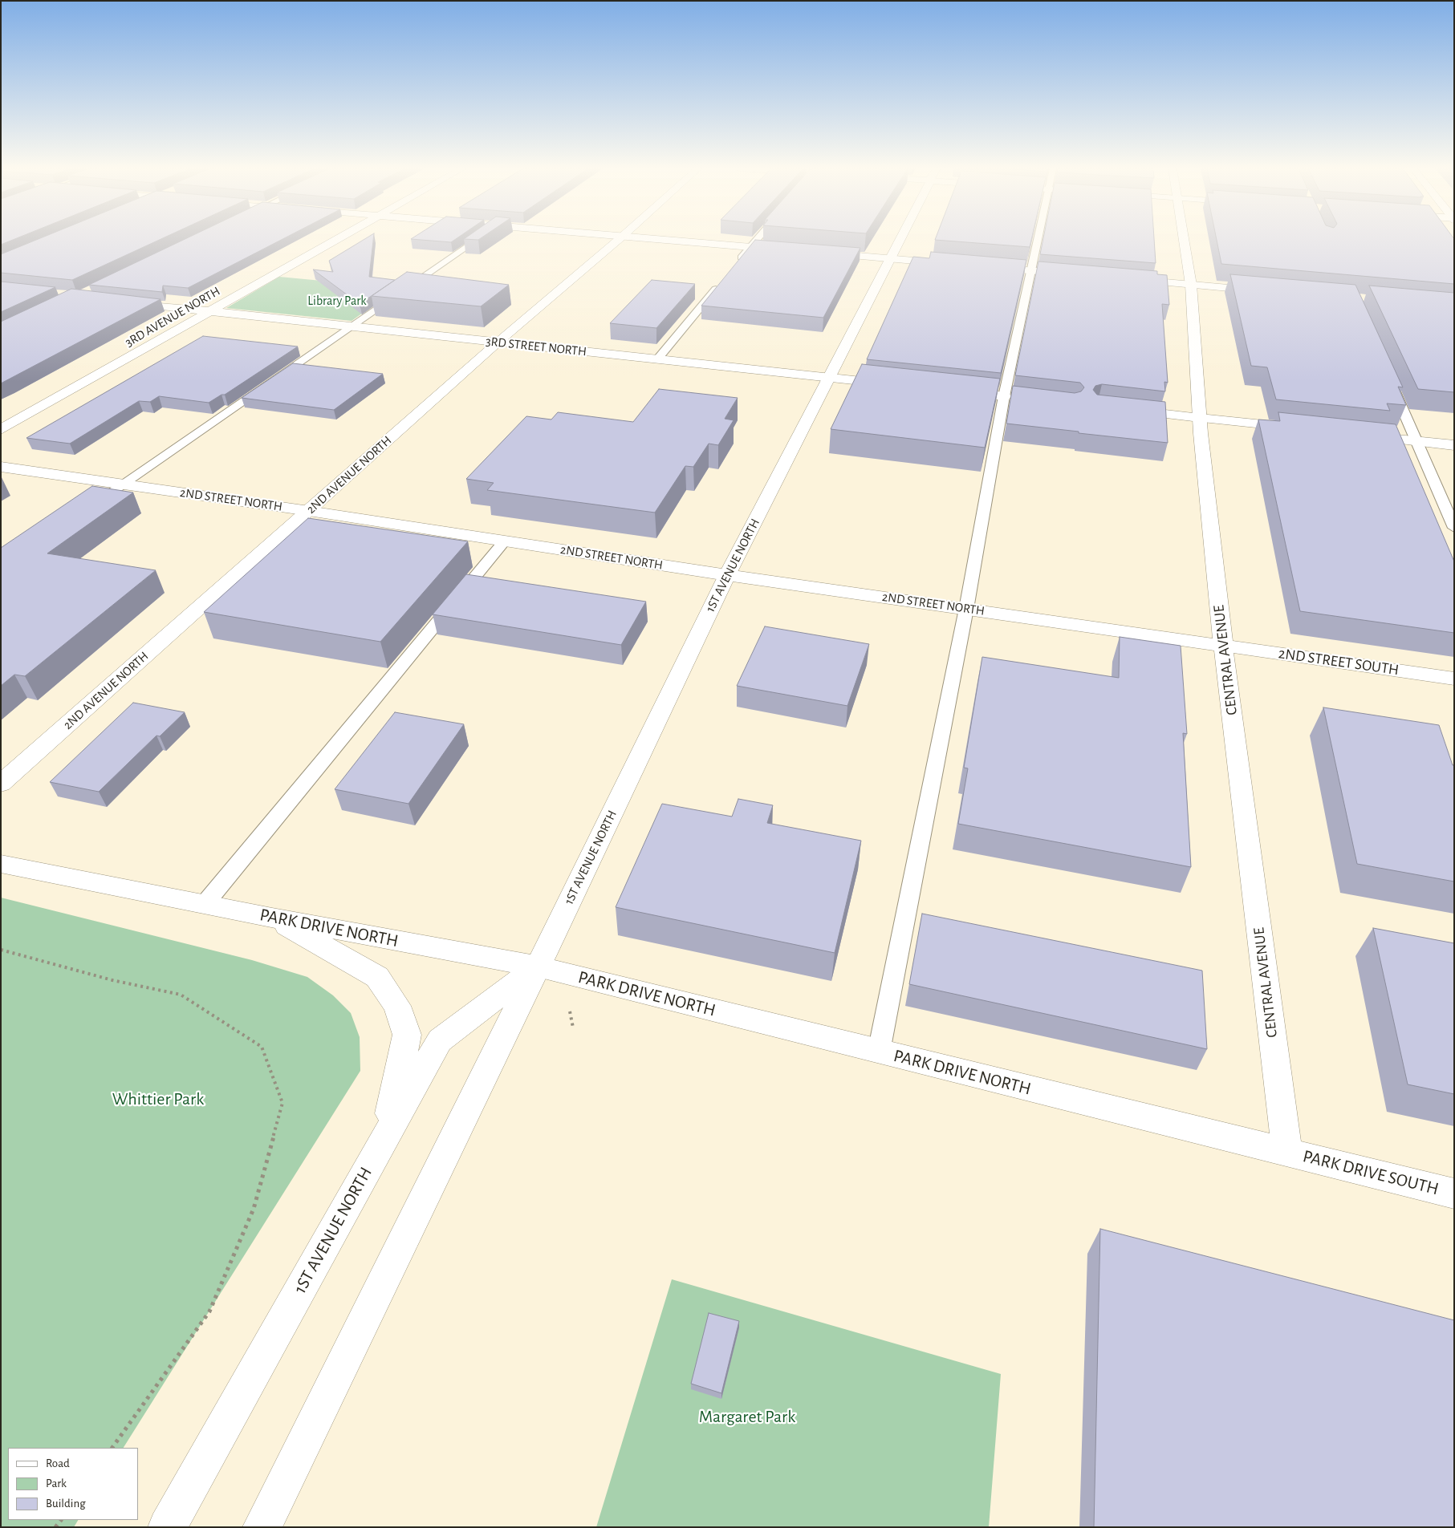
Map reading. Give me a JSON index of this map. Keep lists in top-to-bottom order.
{
  "streets": {
    "street": [
      "3RD AVENUE NORTH",
      "3RD STREET NORTH",
      "2ND AVENUE NORTH",
      "2ND STREET NORTH",
      "1ST AVENUE NORTH",
      "CENTRAL AVENUE",
      "2ND STREET SOUTH",
      "PARK DRIVE NORTH",
      "PARK DRIVE SOUTH"
    ]
  },
  "crossings": [
    ["3RD AVENUE NORTH", "3RD STREET NORTH"],
    ["3RD STREET NORTH", "2ND AVENUE NORTH"],
    ["3RD STREET NORTH", "1ST AVENUE NORTH"],
    ["2ND AVENUE NORTH", "2ND STREET NORTH"],
    ["2ND STREET NORTH", "1ST AVENUE NORTH"],
    ["2ND STREET NORTH", "CENTRAL AVENUE"],
    ["2ND STREET NORTH", "2ND STREET SOUTH"],
    ["1ST AVENUE NORTH", "PARK DRIVE NORTH"],
    ["CENTRAL AVENUE", "2ND STREET SOUTH"],
    ["CENTRAL AVENUE", "PARK DRIVE NORTH"],
    ["CENTRAL AVENUE", "PARK DRIVE SOUTH"],
    ["PARK DRIVE NORTH", "PARK DRIVE SOUTH"]
  ],
  "parks": ["Library Park", "Whittier Park", "Margaret Park"],
  "legend": ["Road", "Park", "Building"]
}
